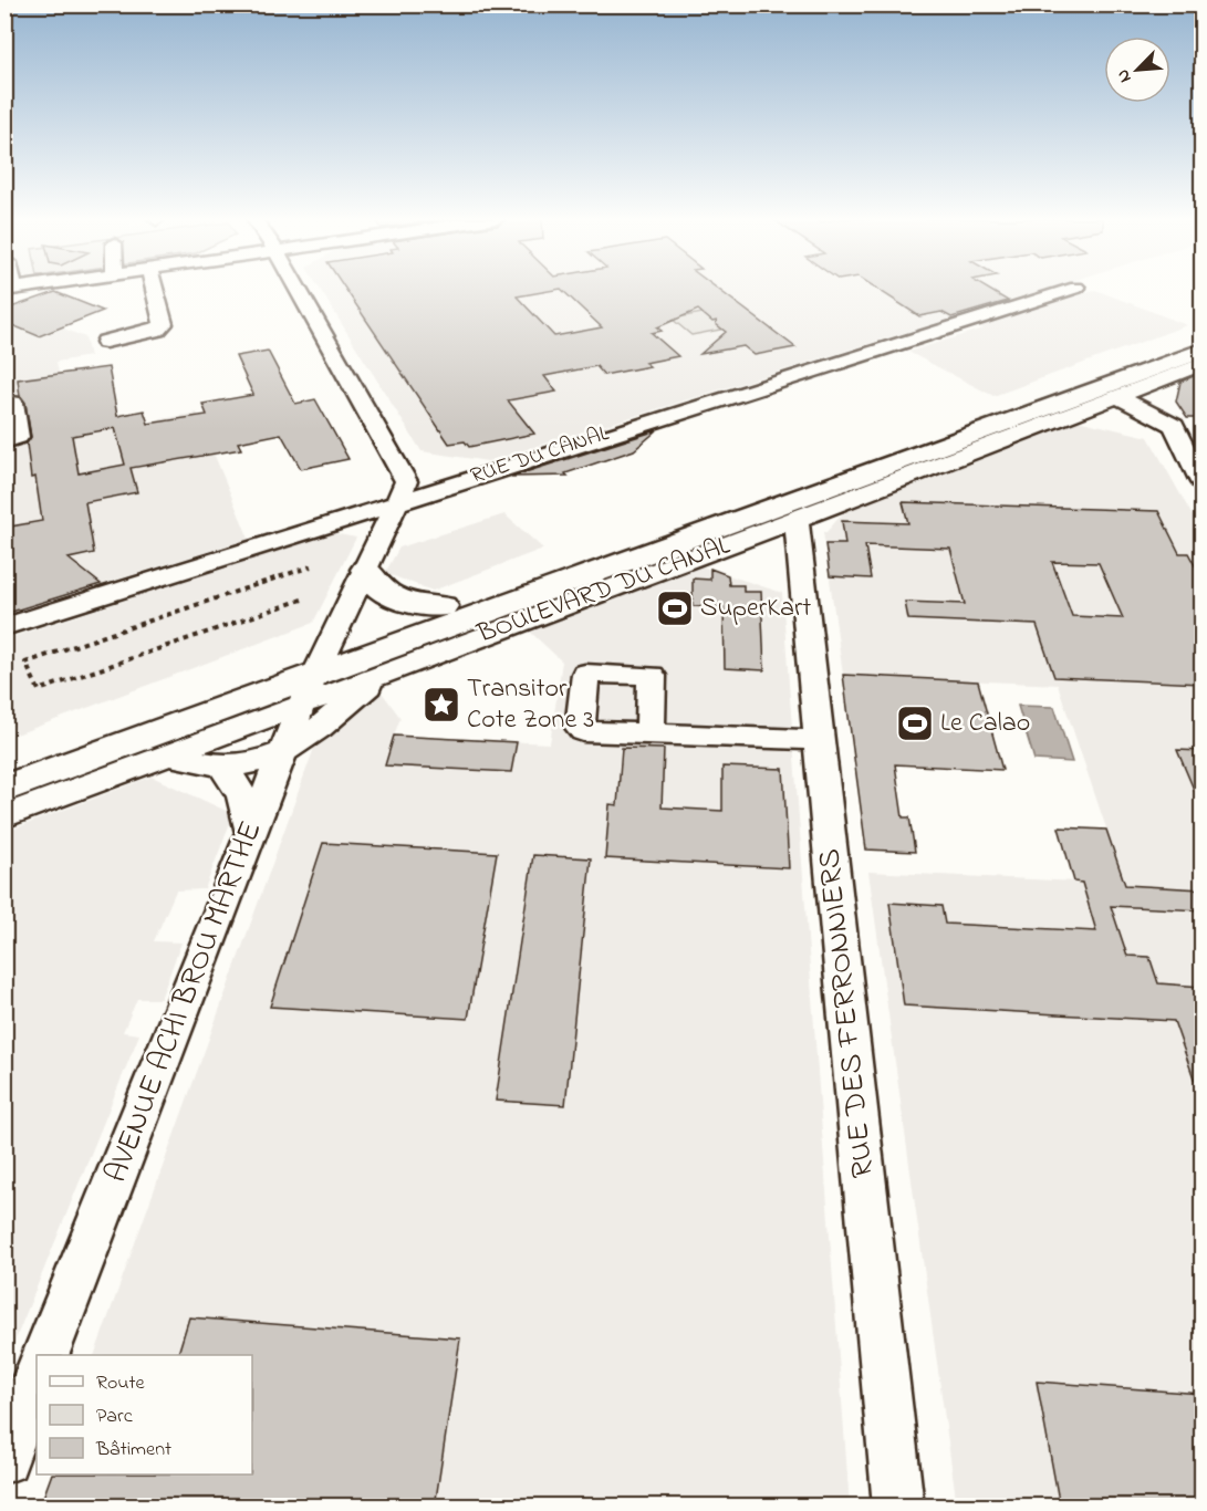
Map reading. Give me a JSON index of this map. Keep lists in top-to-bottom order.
{
  "streets": {
    "main road": ["BOULEVARD DU CANAL"],
    "street": ["RUE DU CANAL", "AVENUE ACHI BROU MARTHE", "RUE DES FERRONNIERS"]
  },
  "crossings": [
    ["RUE DU CANAL", "AVENUE ACHI BROU MARTHE"],
    ["BOULEVARD DU CANAL", "AVENUE ACHI BROU MARTHE"],
    ["BOULEVARD DU CANAL", "RUE DES FERRONNIERS"]
  ],
  "places": {
    "sports": ["SuperKart", "Le Calao"],
    "place": ["Transitor Cote Zone 3"]
  },
  "legend": ["Route", "Parc", "Bâtiment"],
  "north": "bottom left"
}
